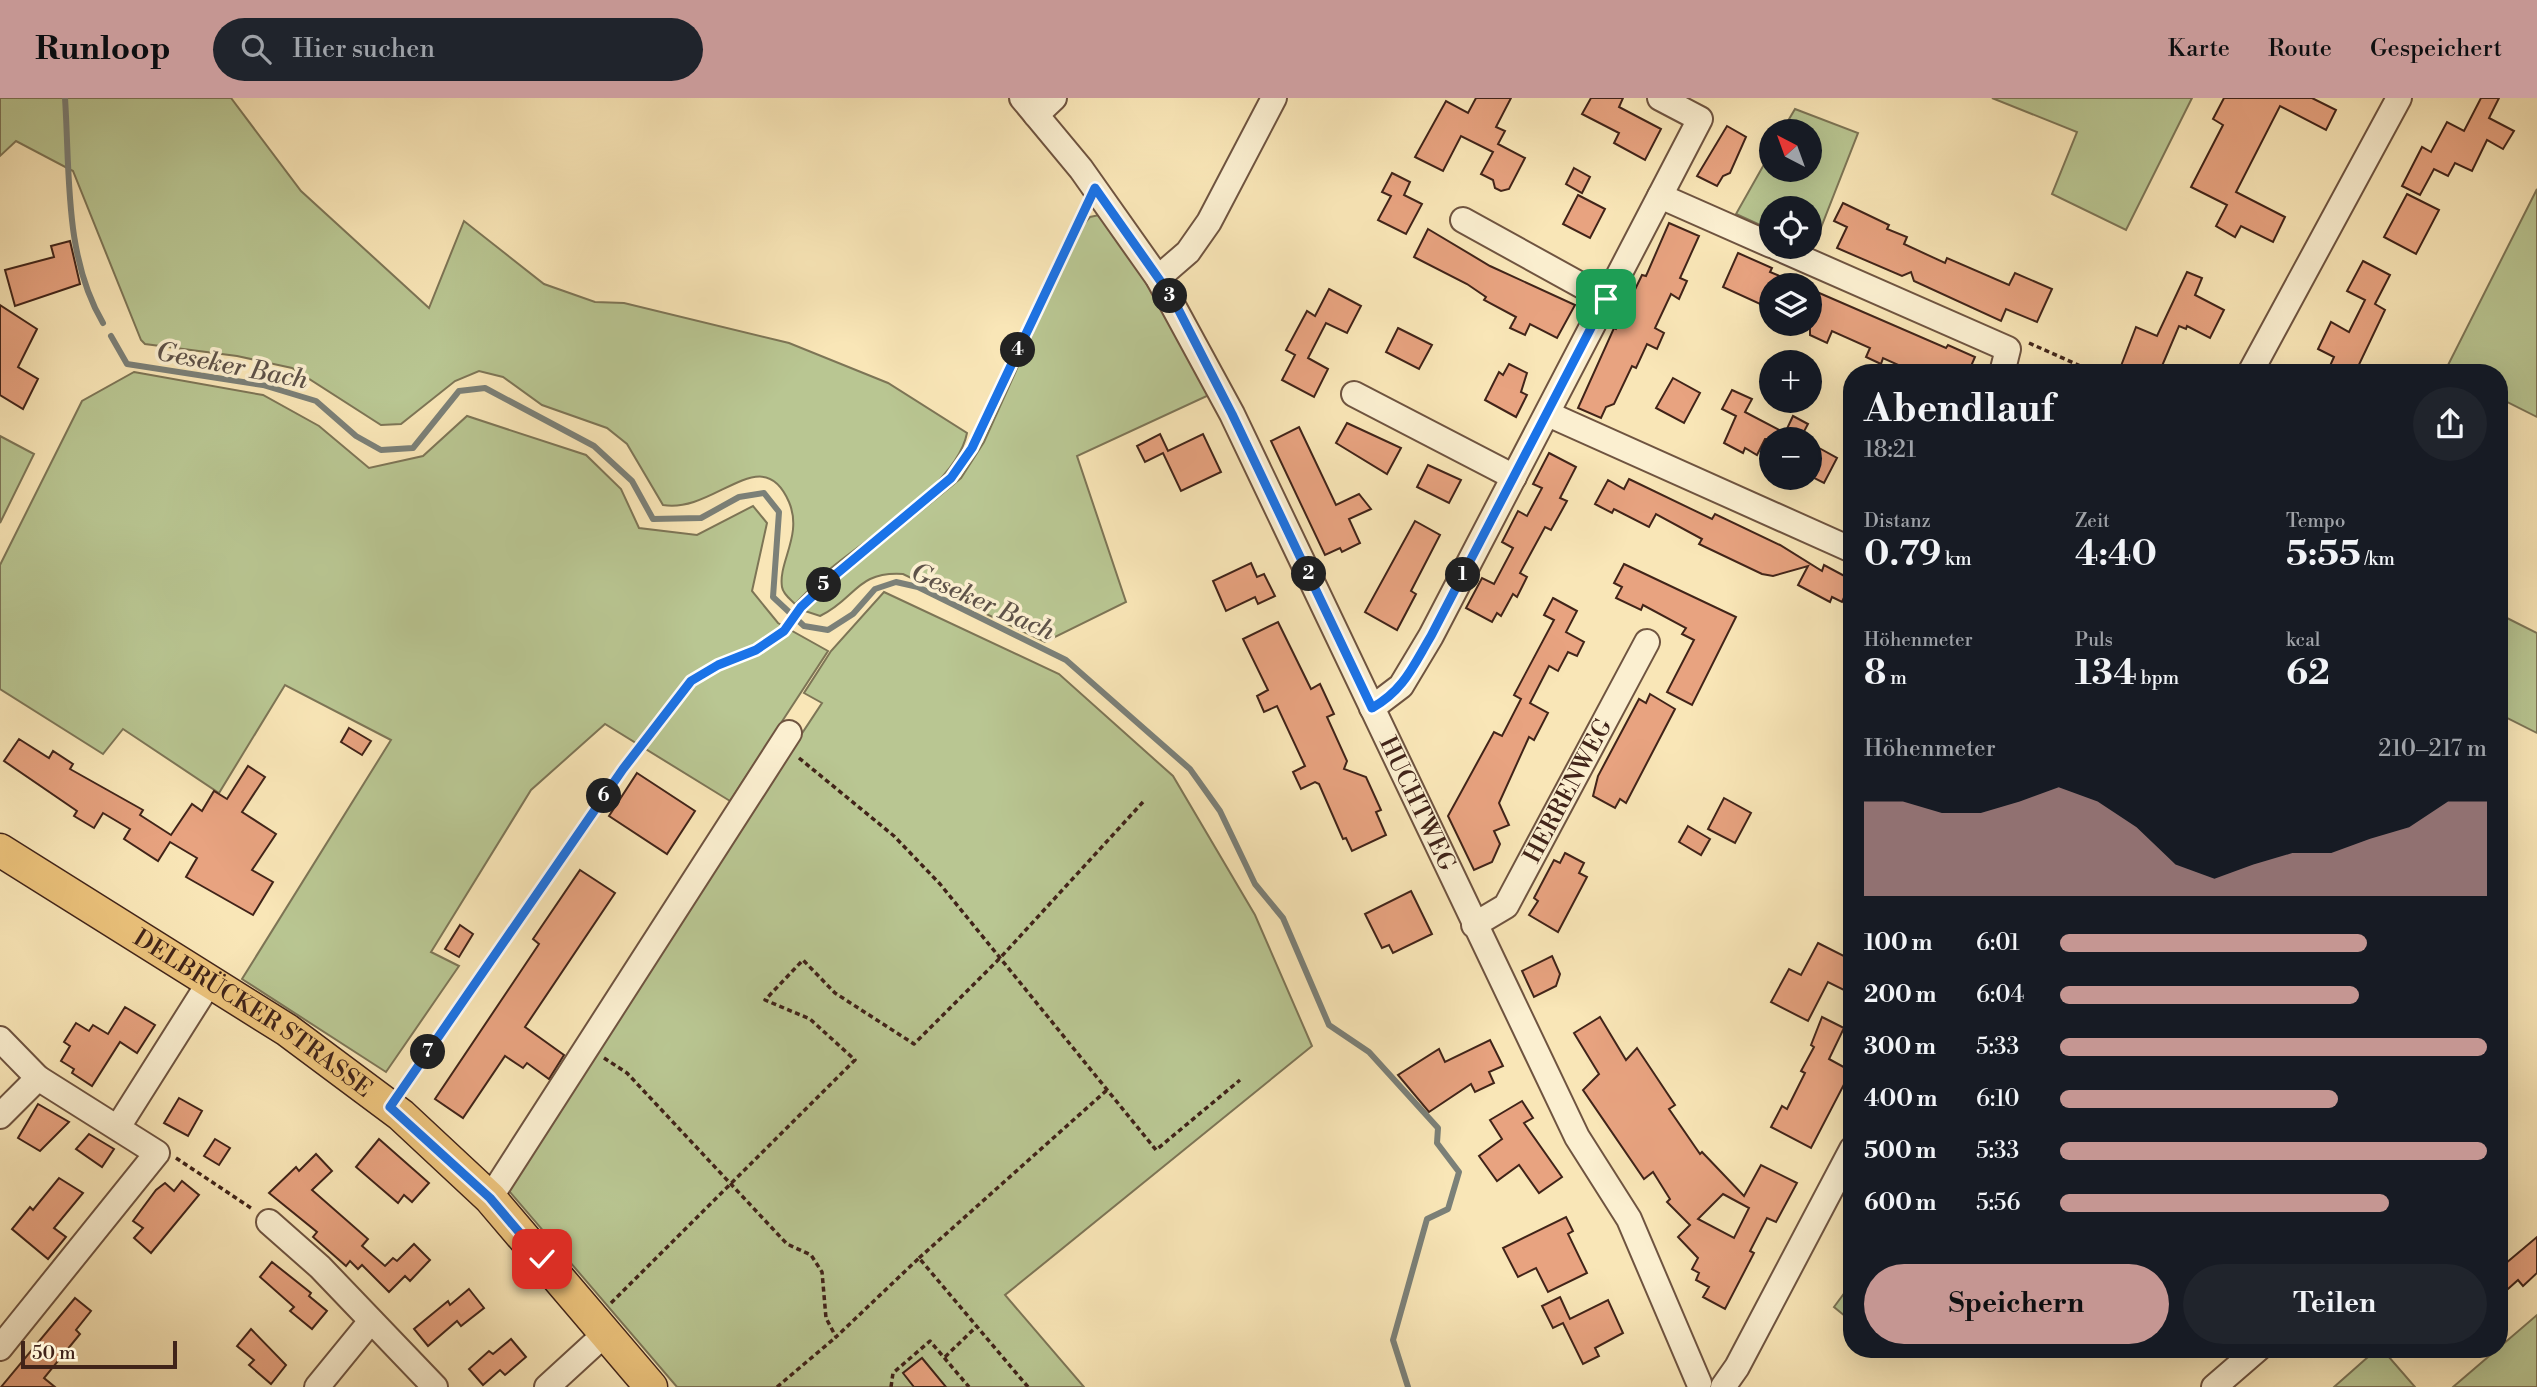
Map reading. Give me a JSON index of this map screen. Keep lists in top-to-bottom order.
{
  "streets": {
    "main road": ["DELBRÜCKER STRASSE"],
    "street": ["HERRENWEG", "HUCHTWEG"]
  },
  "crossings": [
    ["HERRENWEG", "HUCHTWEG"]
  ],
  "water": ["Geseker Bach"],
  "scale_bar": "50 m",
  "north": "top left",
  "page": {
    "header": "Runloop",
    "search": "Hier suchen",
    "nav": ["Karte", "Route", "Gespeichert"],
    "map_buttons": ["+", "−"],
    "pins": [
      "3",
      "4",
      "2",
      "1",
      "5",
      "6",
      "7"
    ],
    "heading": ["Abendlauf", "18:21"],
    "stats": [
      ["Distanz", "0.79 km"],
      ["Zeit", "4:40"],
      ["Tempo", "5:55 /km"],
      ["Höhenmeter", "8 m"],
      ["Puls", "134 bpm"],
      ["kcal", "62"]
    ],
    "chart": ["Höhenmeter", "210–217 m"],
    "list": [
      {
        "name": "100 m",
        "note": "6:01"
      },
      {
        "name": "200 m",
        "note": "6:04"
      },
      {
        "name": "300 m",
        "note": "5:33"
      },
      {
        "name": "400 m",
        "note": "6:10"
      },
      {
        "name": "500 m",
        "note": "5:33"
      },
      {
        "name": "600 m",
        "note": "5:56"
      }
    ],
    "buttons": ["Speichern", "Teilen"],
    "scale": "50 m"
  }
}
